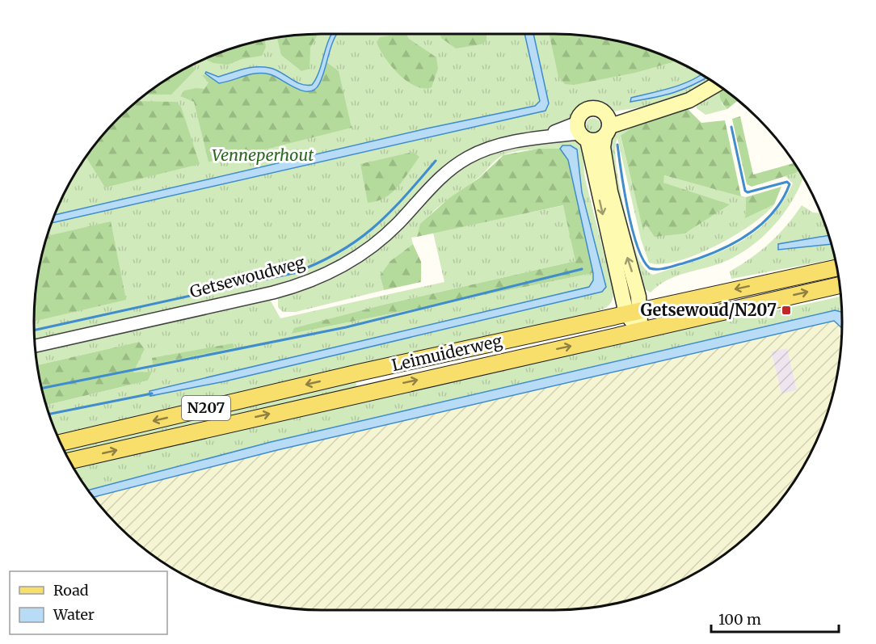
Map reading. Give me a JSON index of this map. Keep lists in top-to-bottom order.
{
  "streets": {
    "main road": ["Leimuiderweg", "N207"],
    "street": ["Getsewoudweg"]
  },
  "parks": ["Venneperhout"],
  "places": {
    "transit": ["Getsewoud/N207"]
  },
  "legend": ["Road", "Water"],
  "scale_bar": "100 m"
}
